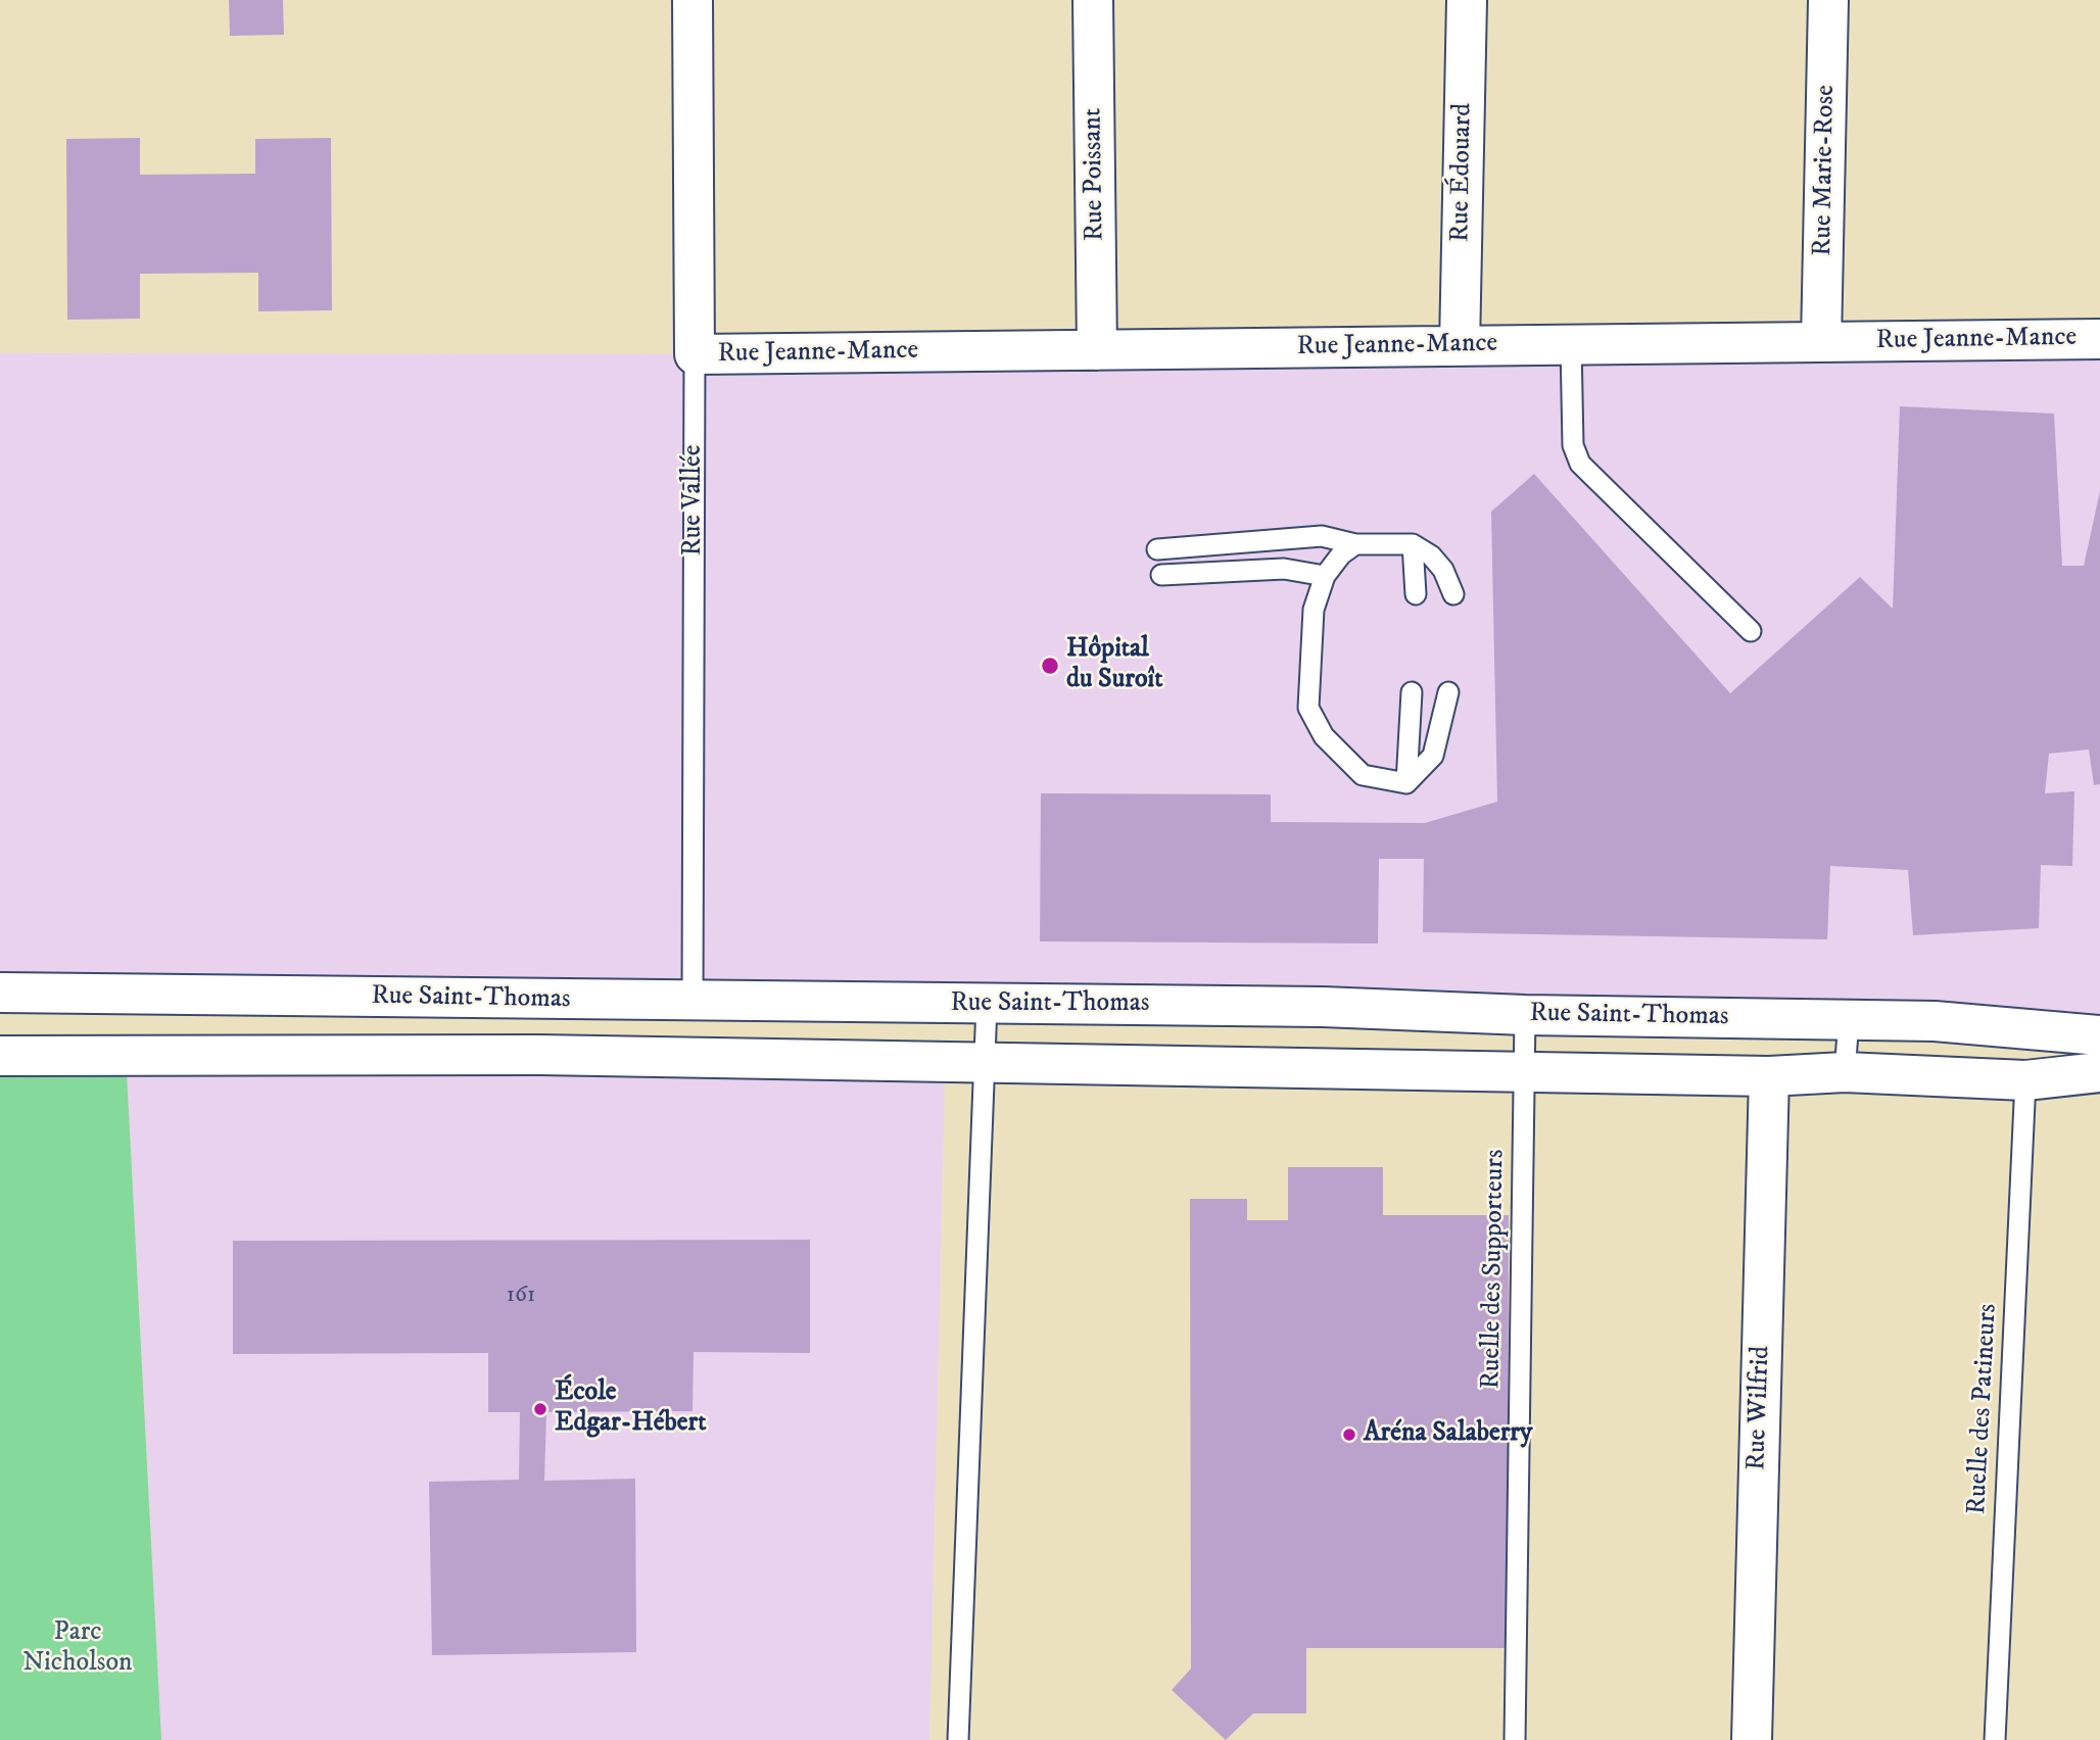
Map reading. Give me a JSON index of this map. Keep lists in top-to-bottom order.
{
  "streets": {
    "street": [
      "Rue Marie-Rose",
      "Rue Édouard",
      "Rue Poissant",
      "Rue Jeanne-Mance",
      "Rue Vallée",
      "Rue Saint-Thomas",
      "Rue Wilfrid"
    ],
    "lane": ["Ruelle des Supporteurs", "Ruelle des Patineurs"]
  },
  "crossings": [
    ["Rue Marie-Rose", "Rue Jeanne-Mance"],
    ["Rue Édouard", "Rue Jeanne-Mance"],
    ["Rue Poissant", "Rue Jeanne-Mance"],
    ["Rue Jeanne-Mance", "Rue Vallée"],
    ["Rue Vallée", "Rue Saint-Thomas"],
    ["Rue Saint-Thomas", "Ruelle des Supporteurs"],
    ["Rue Saint-Thomas", "Rue Wilfrid"],
    ["Rue Saint-Thomas", "Ruelle des Patineurs"]
  ],
  "parks": ["Parc Nicholson"],
  "places": ["Hôpital du Suroît", "École Edgar-Hébert", "Aréna Salaberry"],
  "house_numbers": ["161"]
}
